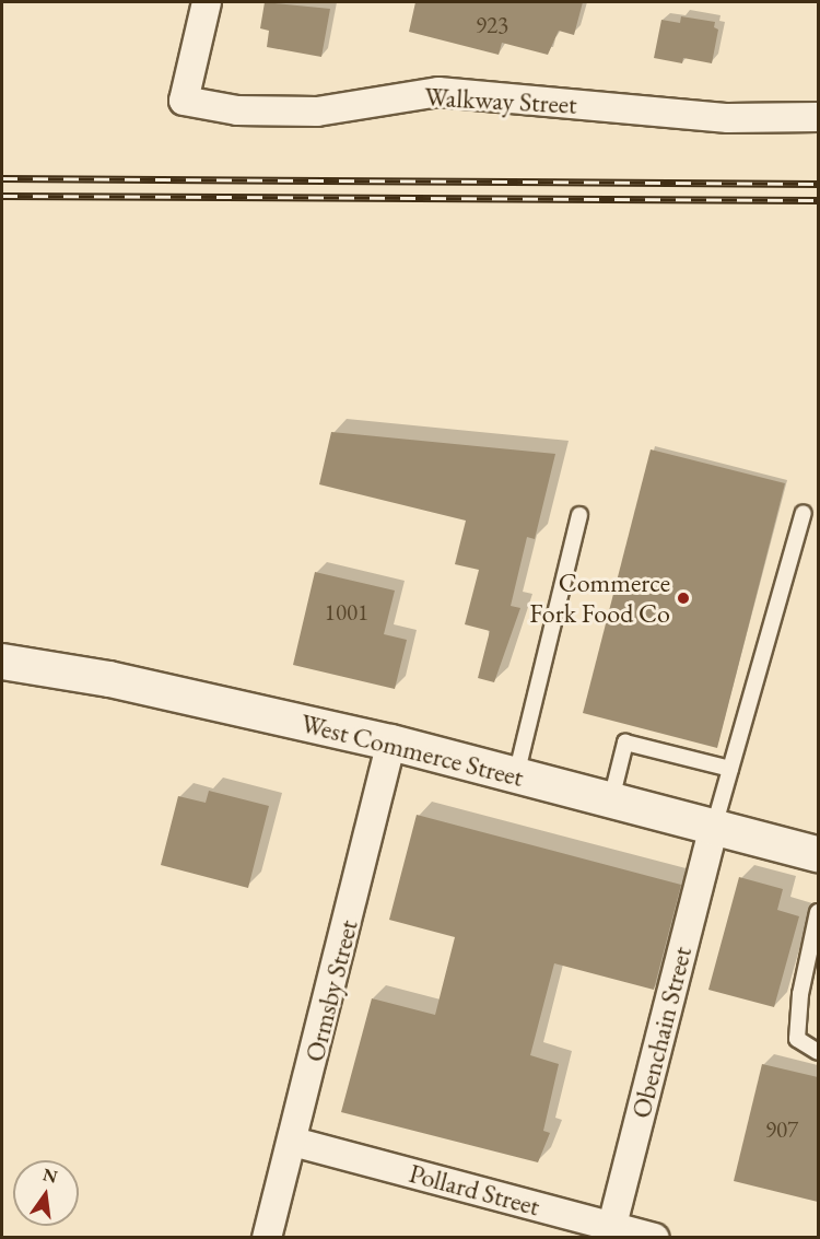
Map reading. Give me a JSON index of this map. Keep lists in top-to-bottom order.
{
  "streets": {
    "street": [
      "Walkway Street",
      "West Commerce Street",
      "Ormsby Street",
      "Obenchain Street",
      "Pollard Street"
    ]
  },
  "crossings": [
    ["West Commerce Street", "Ormsby Street"],
    ["West Commerce Street", "Obenchain Street"],
    ["Ormsby Street", "Pollard Street"],
    ["Obenchain Street", "Pollard Street"]
  ],
  "places": ["Commerce Fork Food Co"],
  "house_numbers": ["923", "1001", "907"],
  "north": "top"
}
